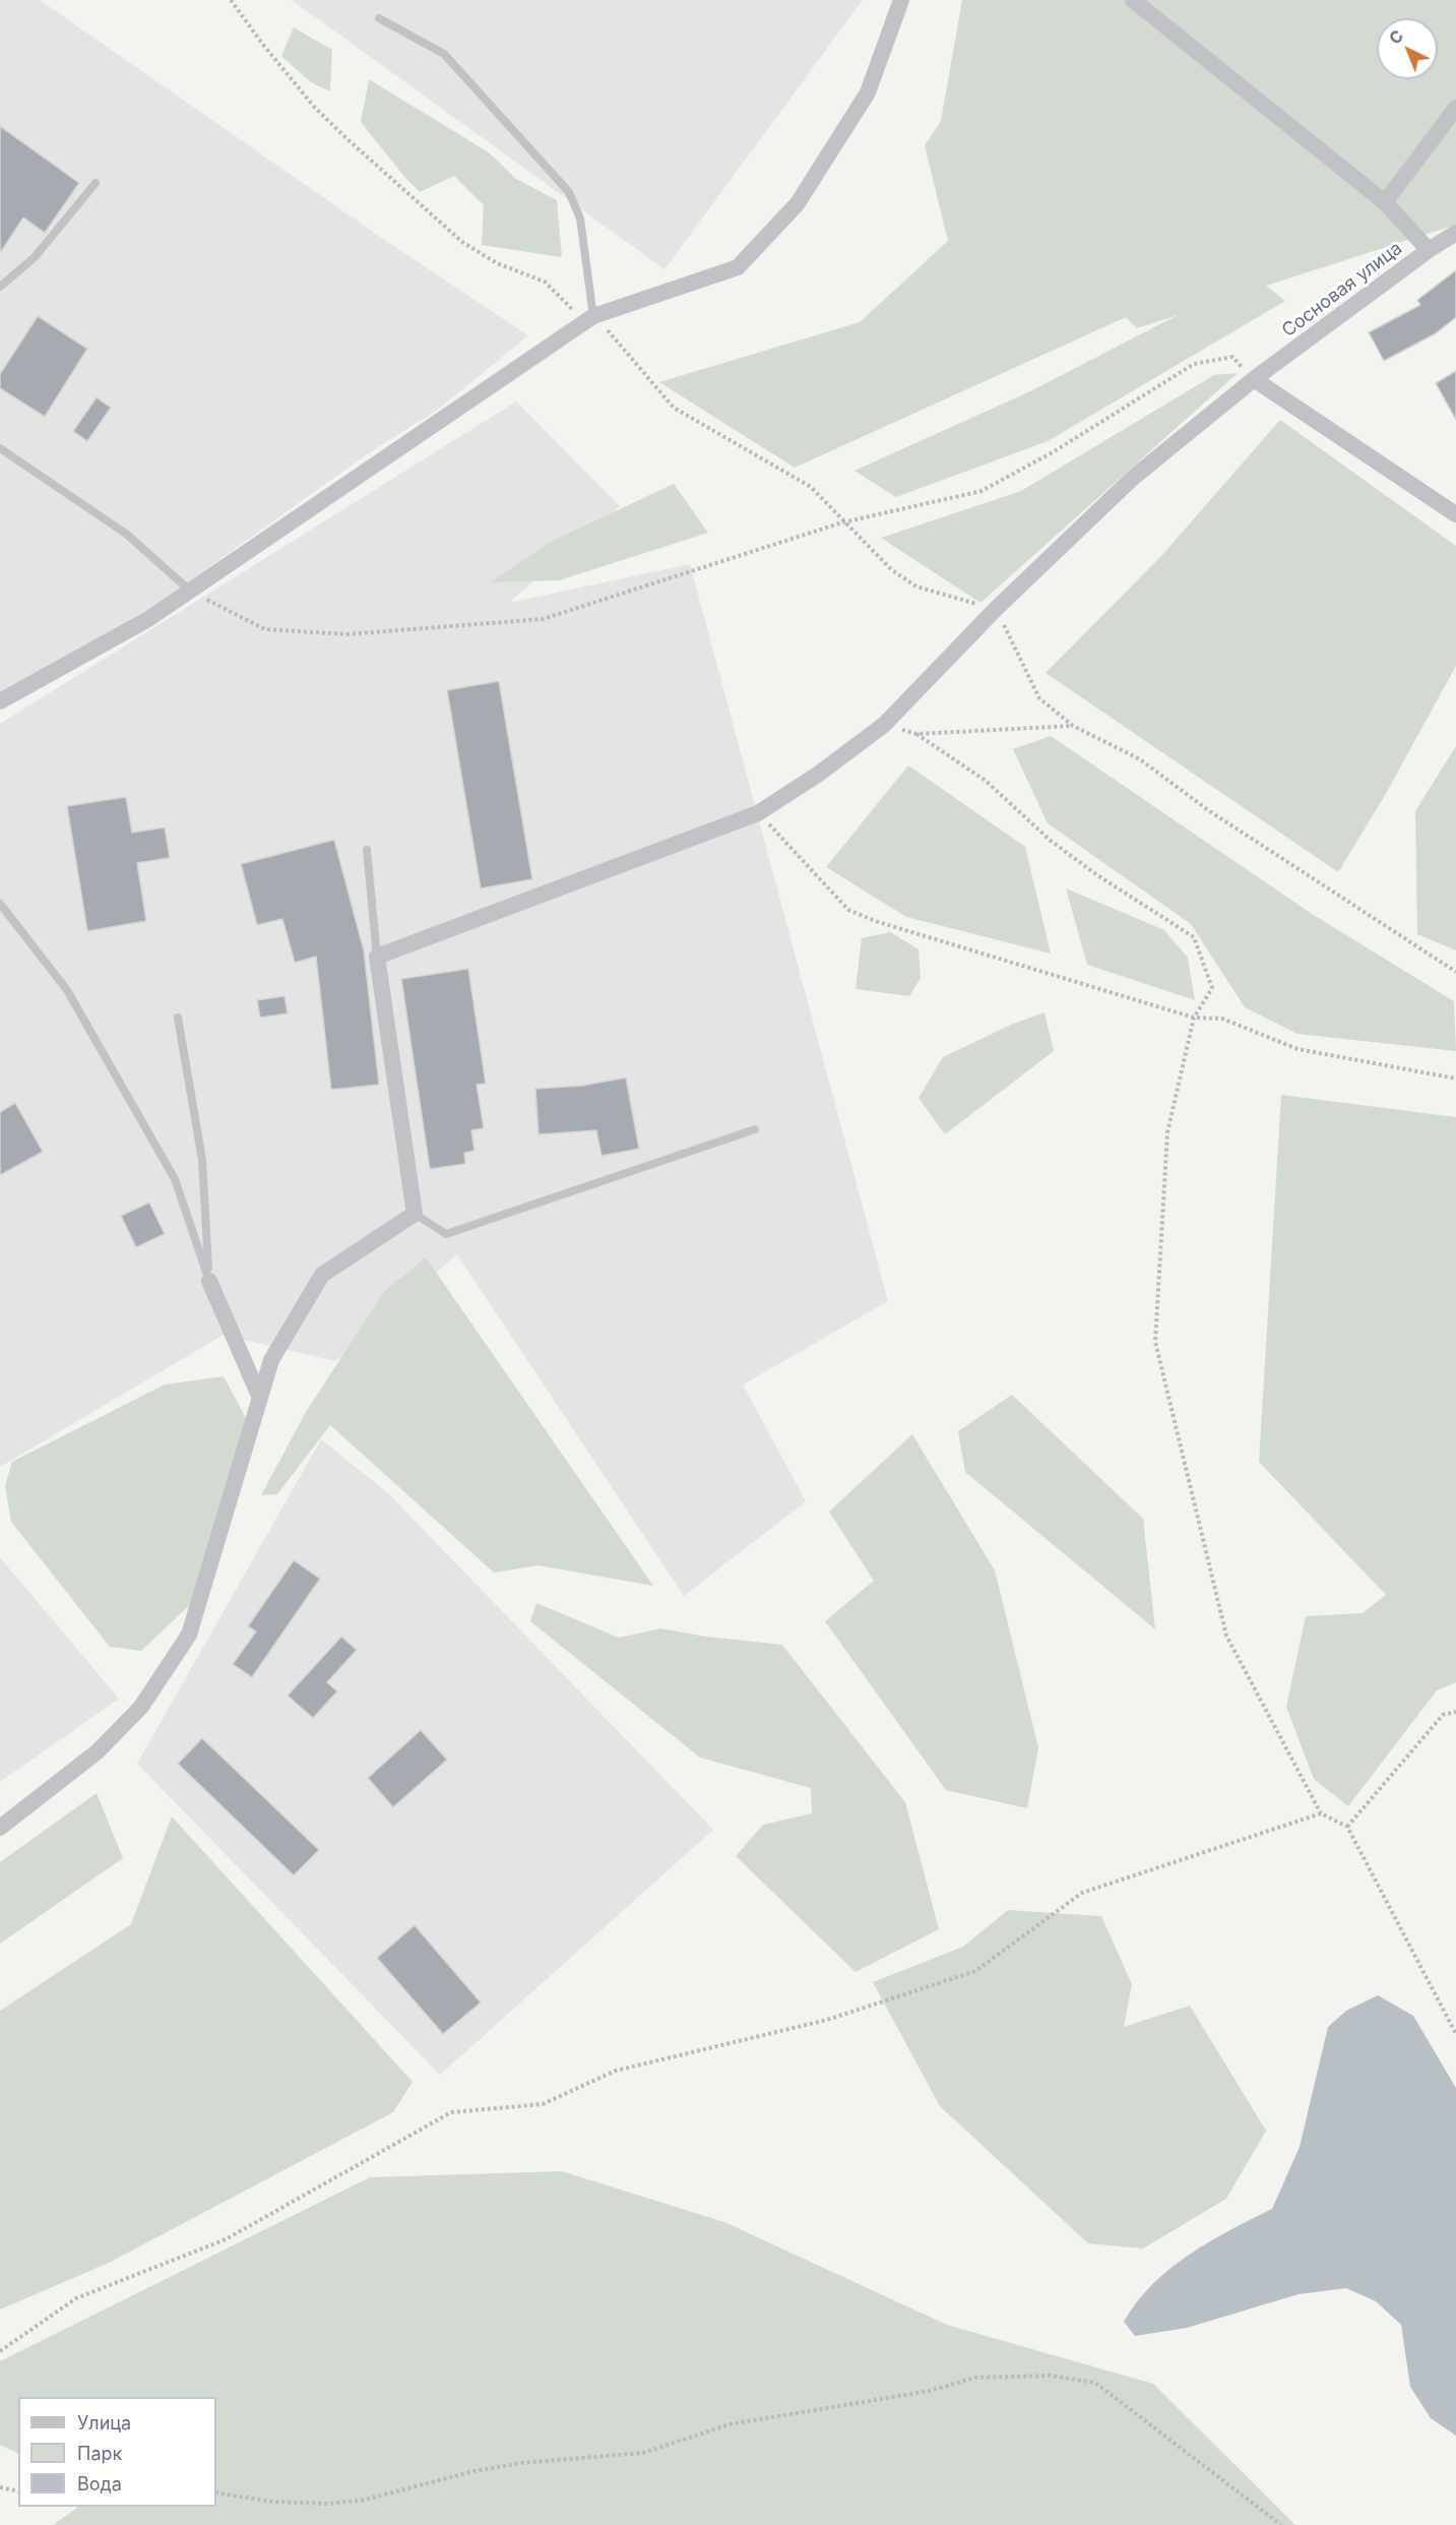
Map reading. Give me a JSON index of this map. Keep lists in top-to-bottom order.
{
  "streets": {
    "street": ["Сосновая улица"]
  },
  "legend": ["Улица", "Парк", "Вода"],
  "north": "top left"
}
